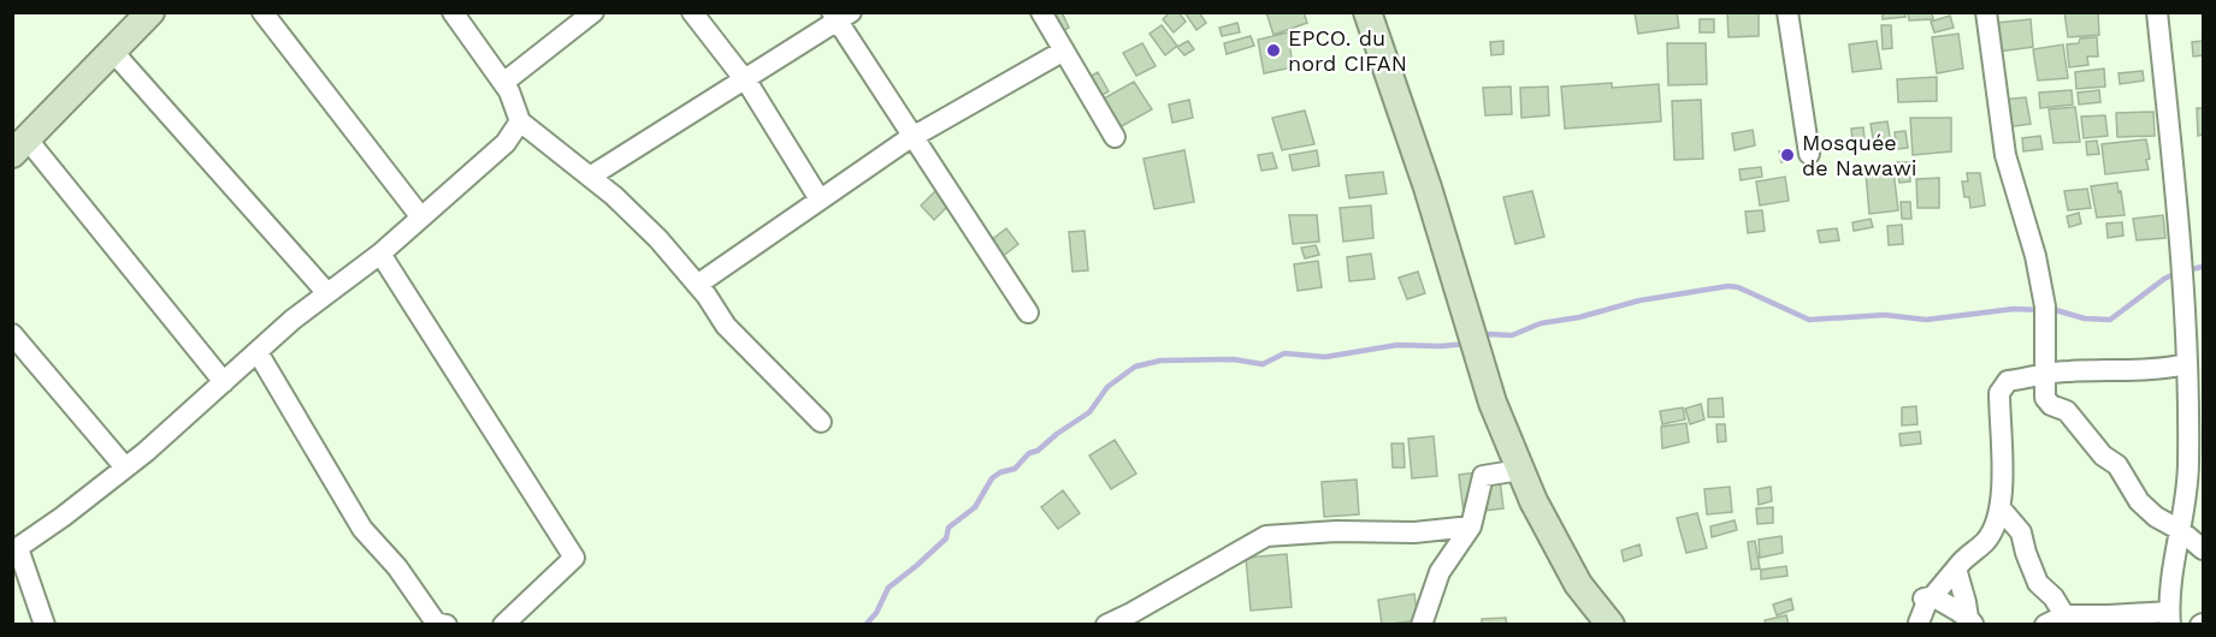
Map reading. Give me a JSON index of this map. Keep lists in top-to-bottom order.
{
  "places": ["EPCO. du nord CIFAN", "Mosquée de Nawawi"]
}
